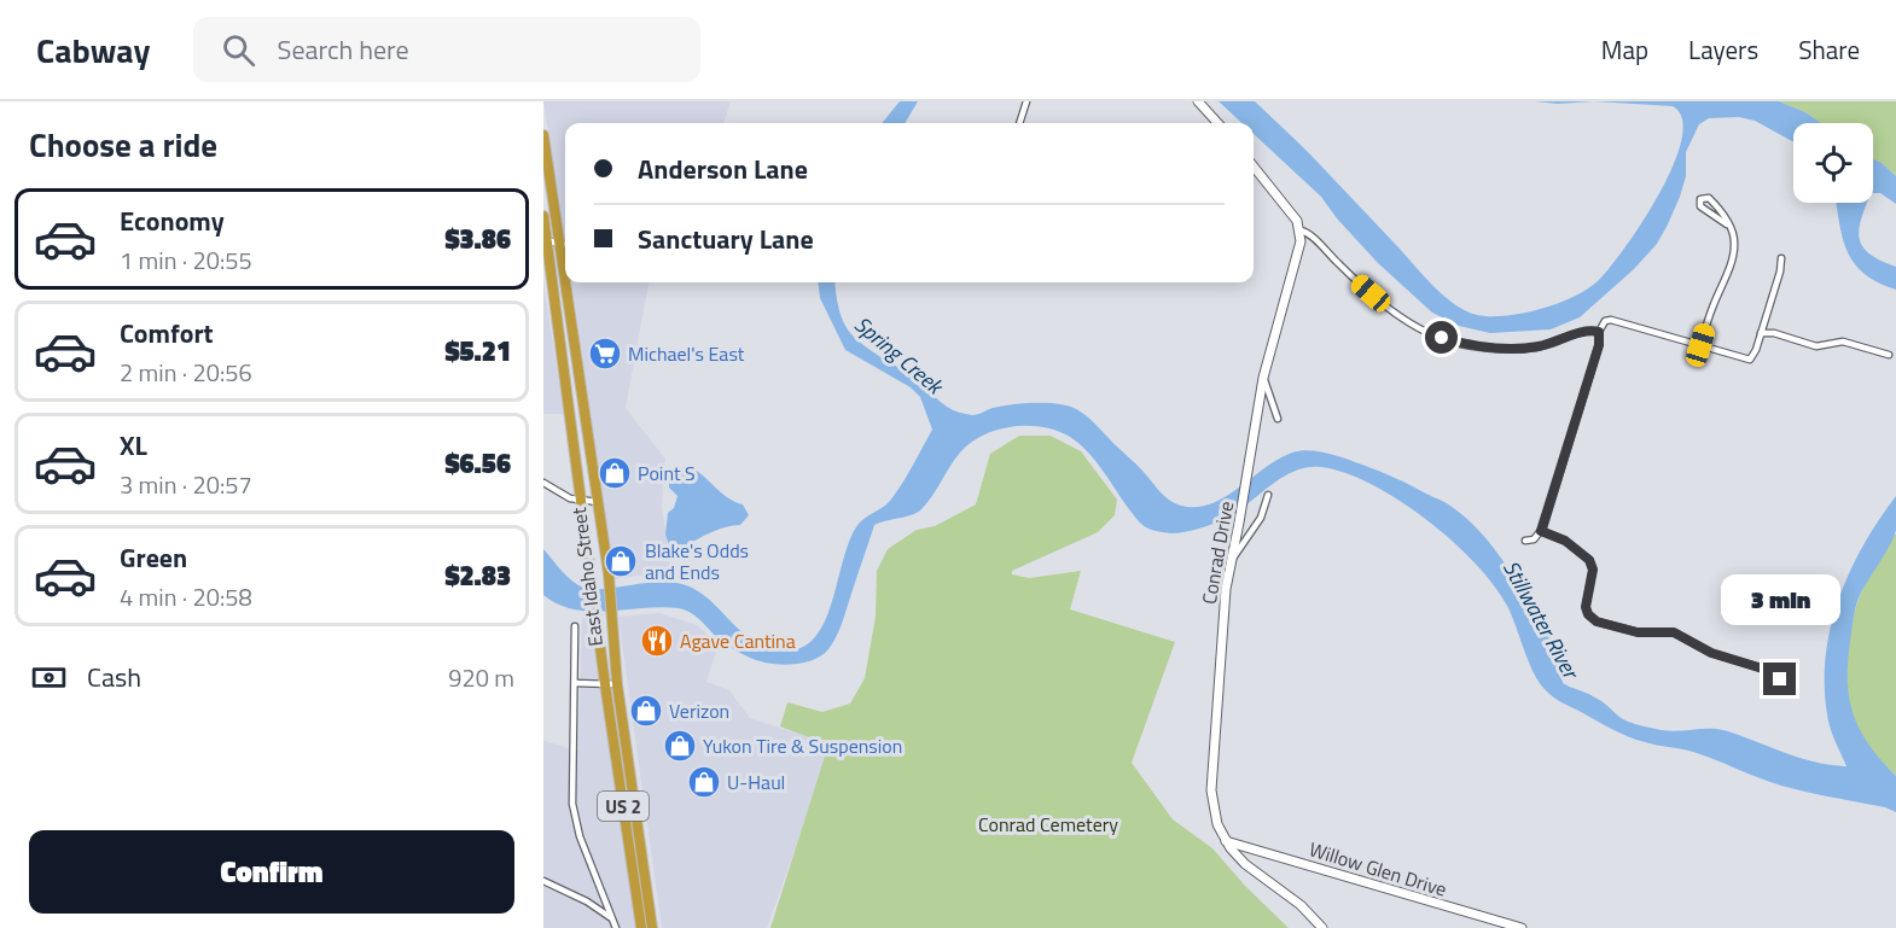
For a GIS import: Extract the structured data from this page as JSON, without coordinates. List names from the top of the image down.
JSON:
{
  "streets": {
    "highway": ["East Idaho Street", "US 2"],
    "main road": ["Conrad Drive", "Willow Glen Drive"]
  },
  "crossings": [
    ["Conrad Drive", "Willow Glen Drive"]
  ],
  "water": ["Spring Creek", "Stillwater River"],
  "parks": ["Conrad Cemetery"],
  "places": {
    "supermarket": ["Michael's East"],
    "shop": [
      "Point S",
      "Blake's Odds and Ends",
      "Verizon",
      "Yukon Tire & Suspension",
      "U-Haul"
    ],
    "restaurant": ["Agave Cantina"]
  },
  "page": {
    "header": "Cabway",
    "search": "Search here",
    "nav": ["Map", "Layers", "Share"],
    "heading": "Choose a ride",
    "banner": ["Anderson Lane", "Sanctuary Lane"],
    "list": [
      {
        "name": "Economy",
        "note": "1 min · 20:55",
        "value": "$3.86"
      },
      {
        "name": "Comfort",
        "note": "2 min · 20:56",
        "value": "$5.21"
      },
      {
        "name": "XL",
        "note": "3 min · 20:57",
        "value": "$6.56"
      },
      {
        "name": "Green",
        "note": "4 min · 20:58",
        "value": "$2.83"
      }
    ],
    "bubble": "3 min",
    "pay": ["Cash", "920 m"],
    "buttons": "Confirm"
  }
}
